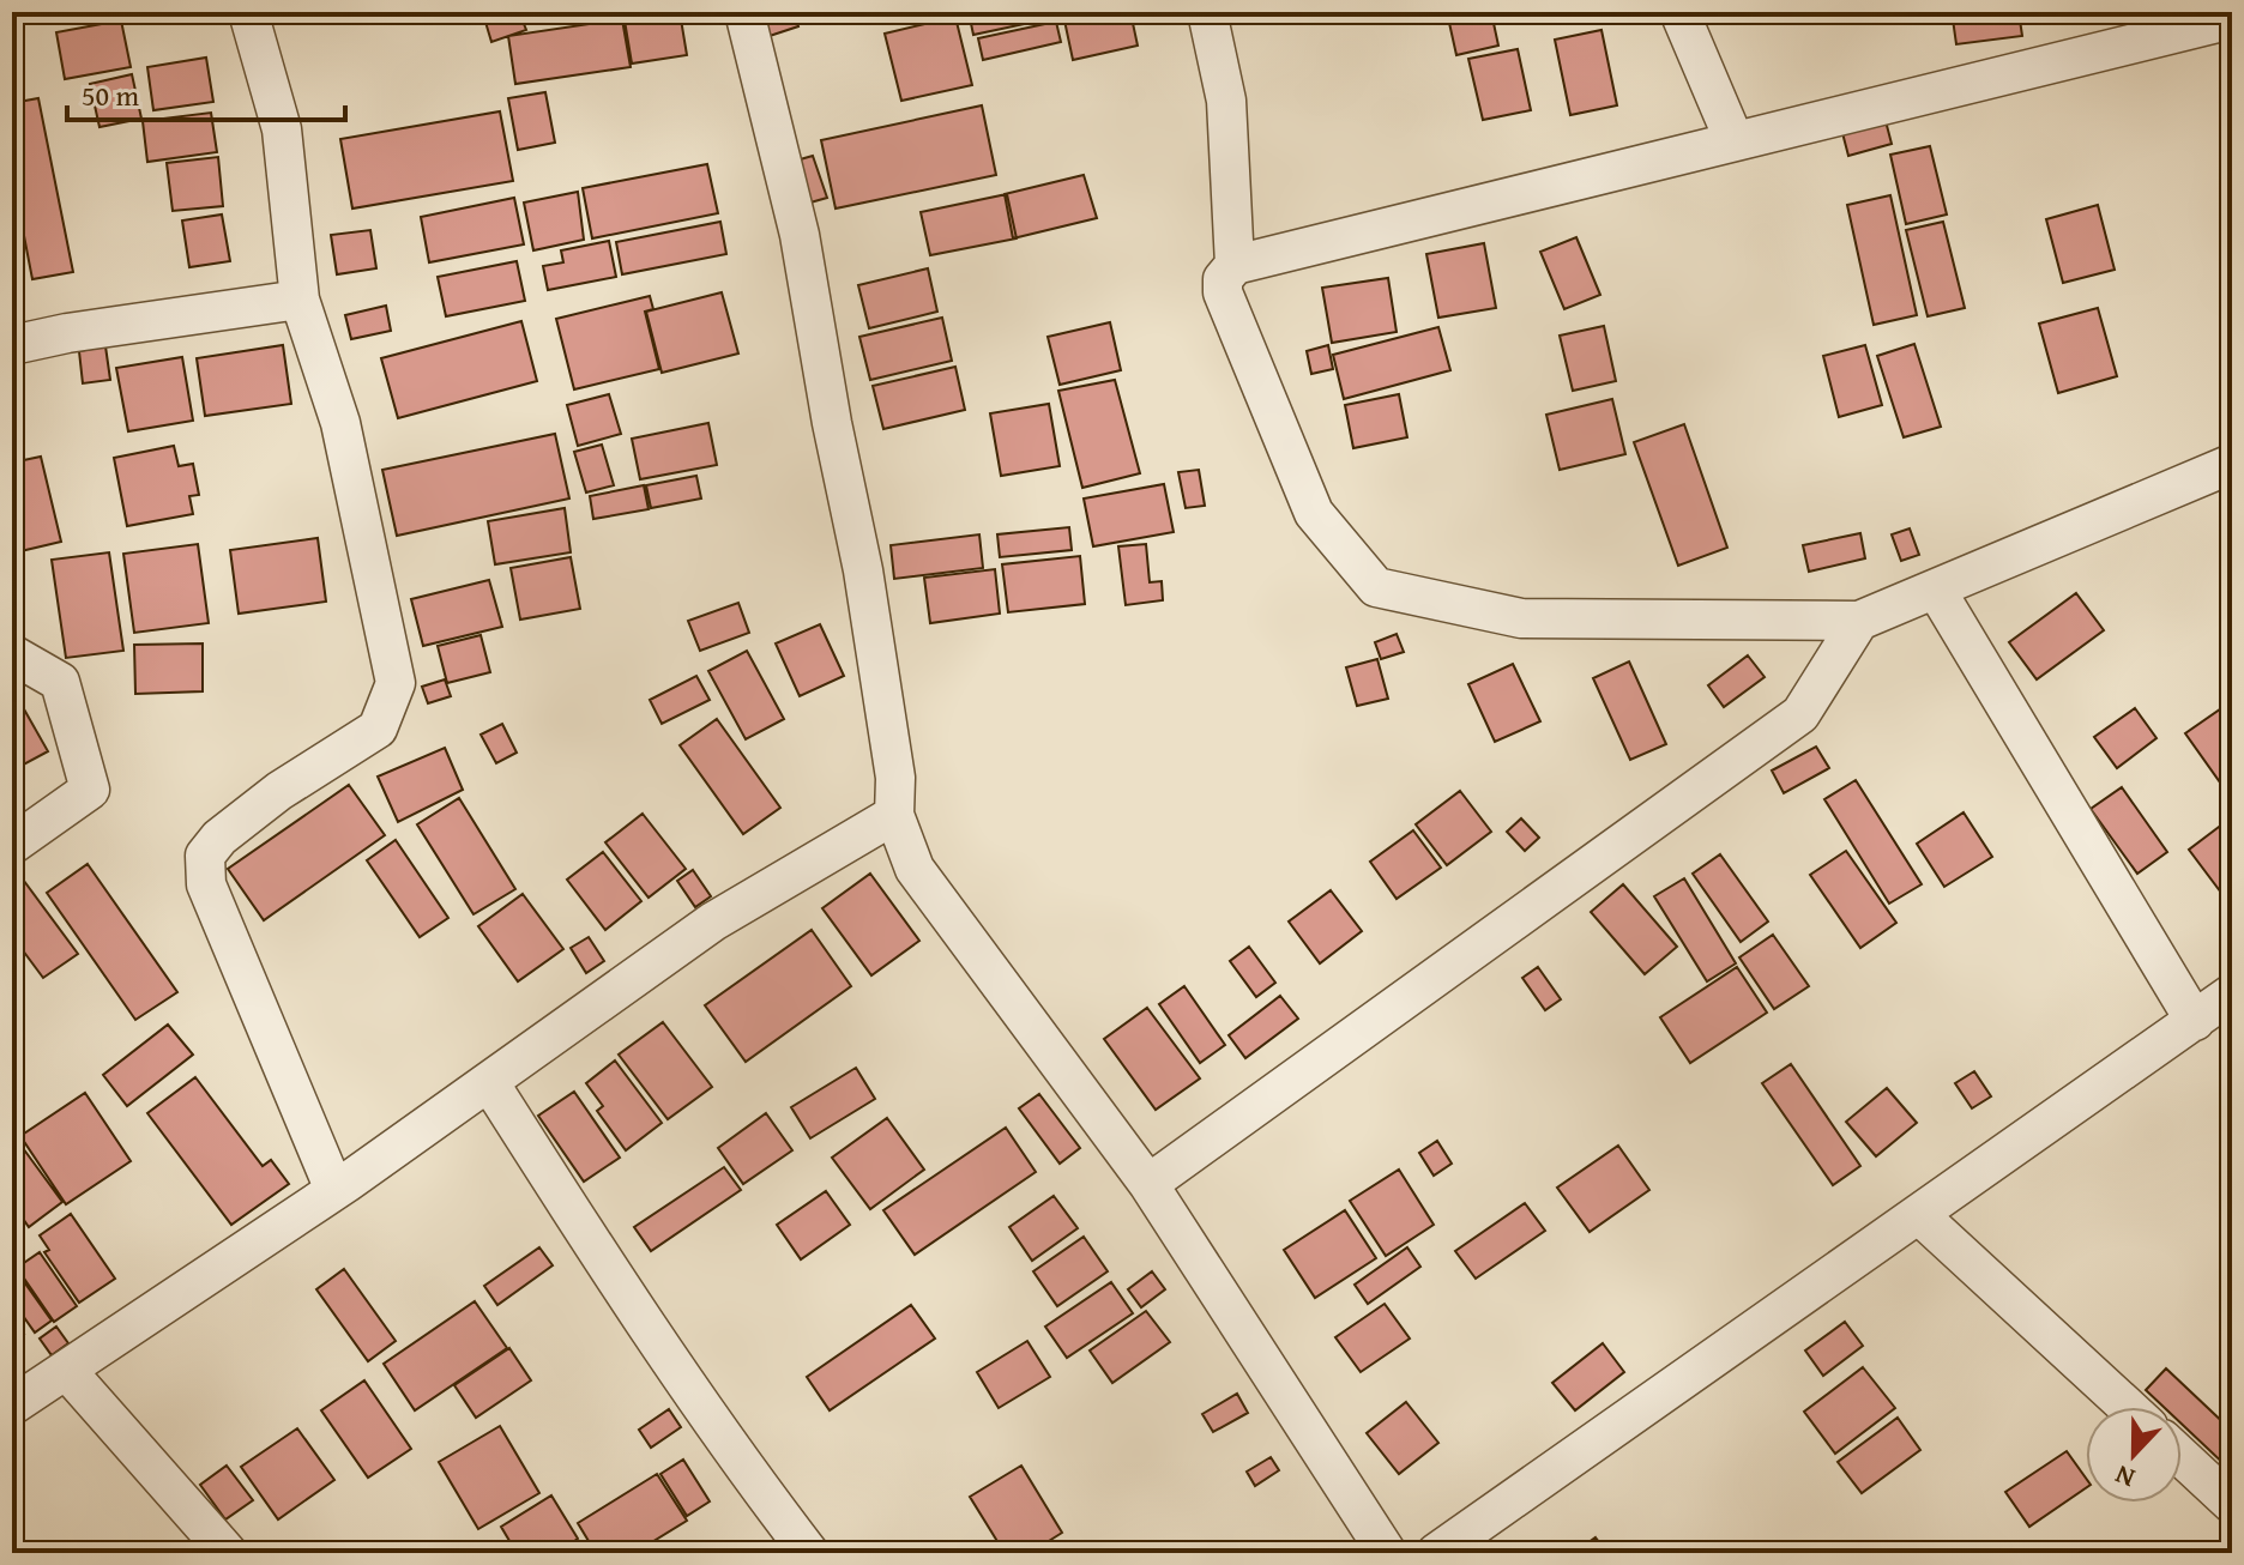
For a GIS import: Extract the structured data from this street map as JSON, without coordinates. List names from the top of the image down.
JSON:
{
  "scale_bar": "50 m",
  "north": "bottom"
}
